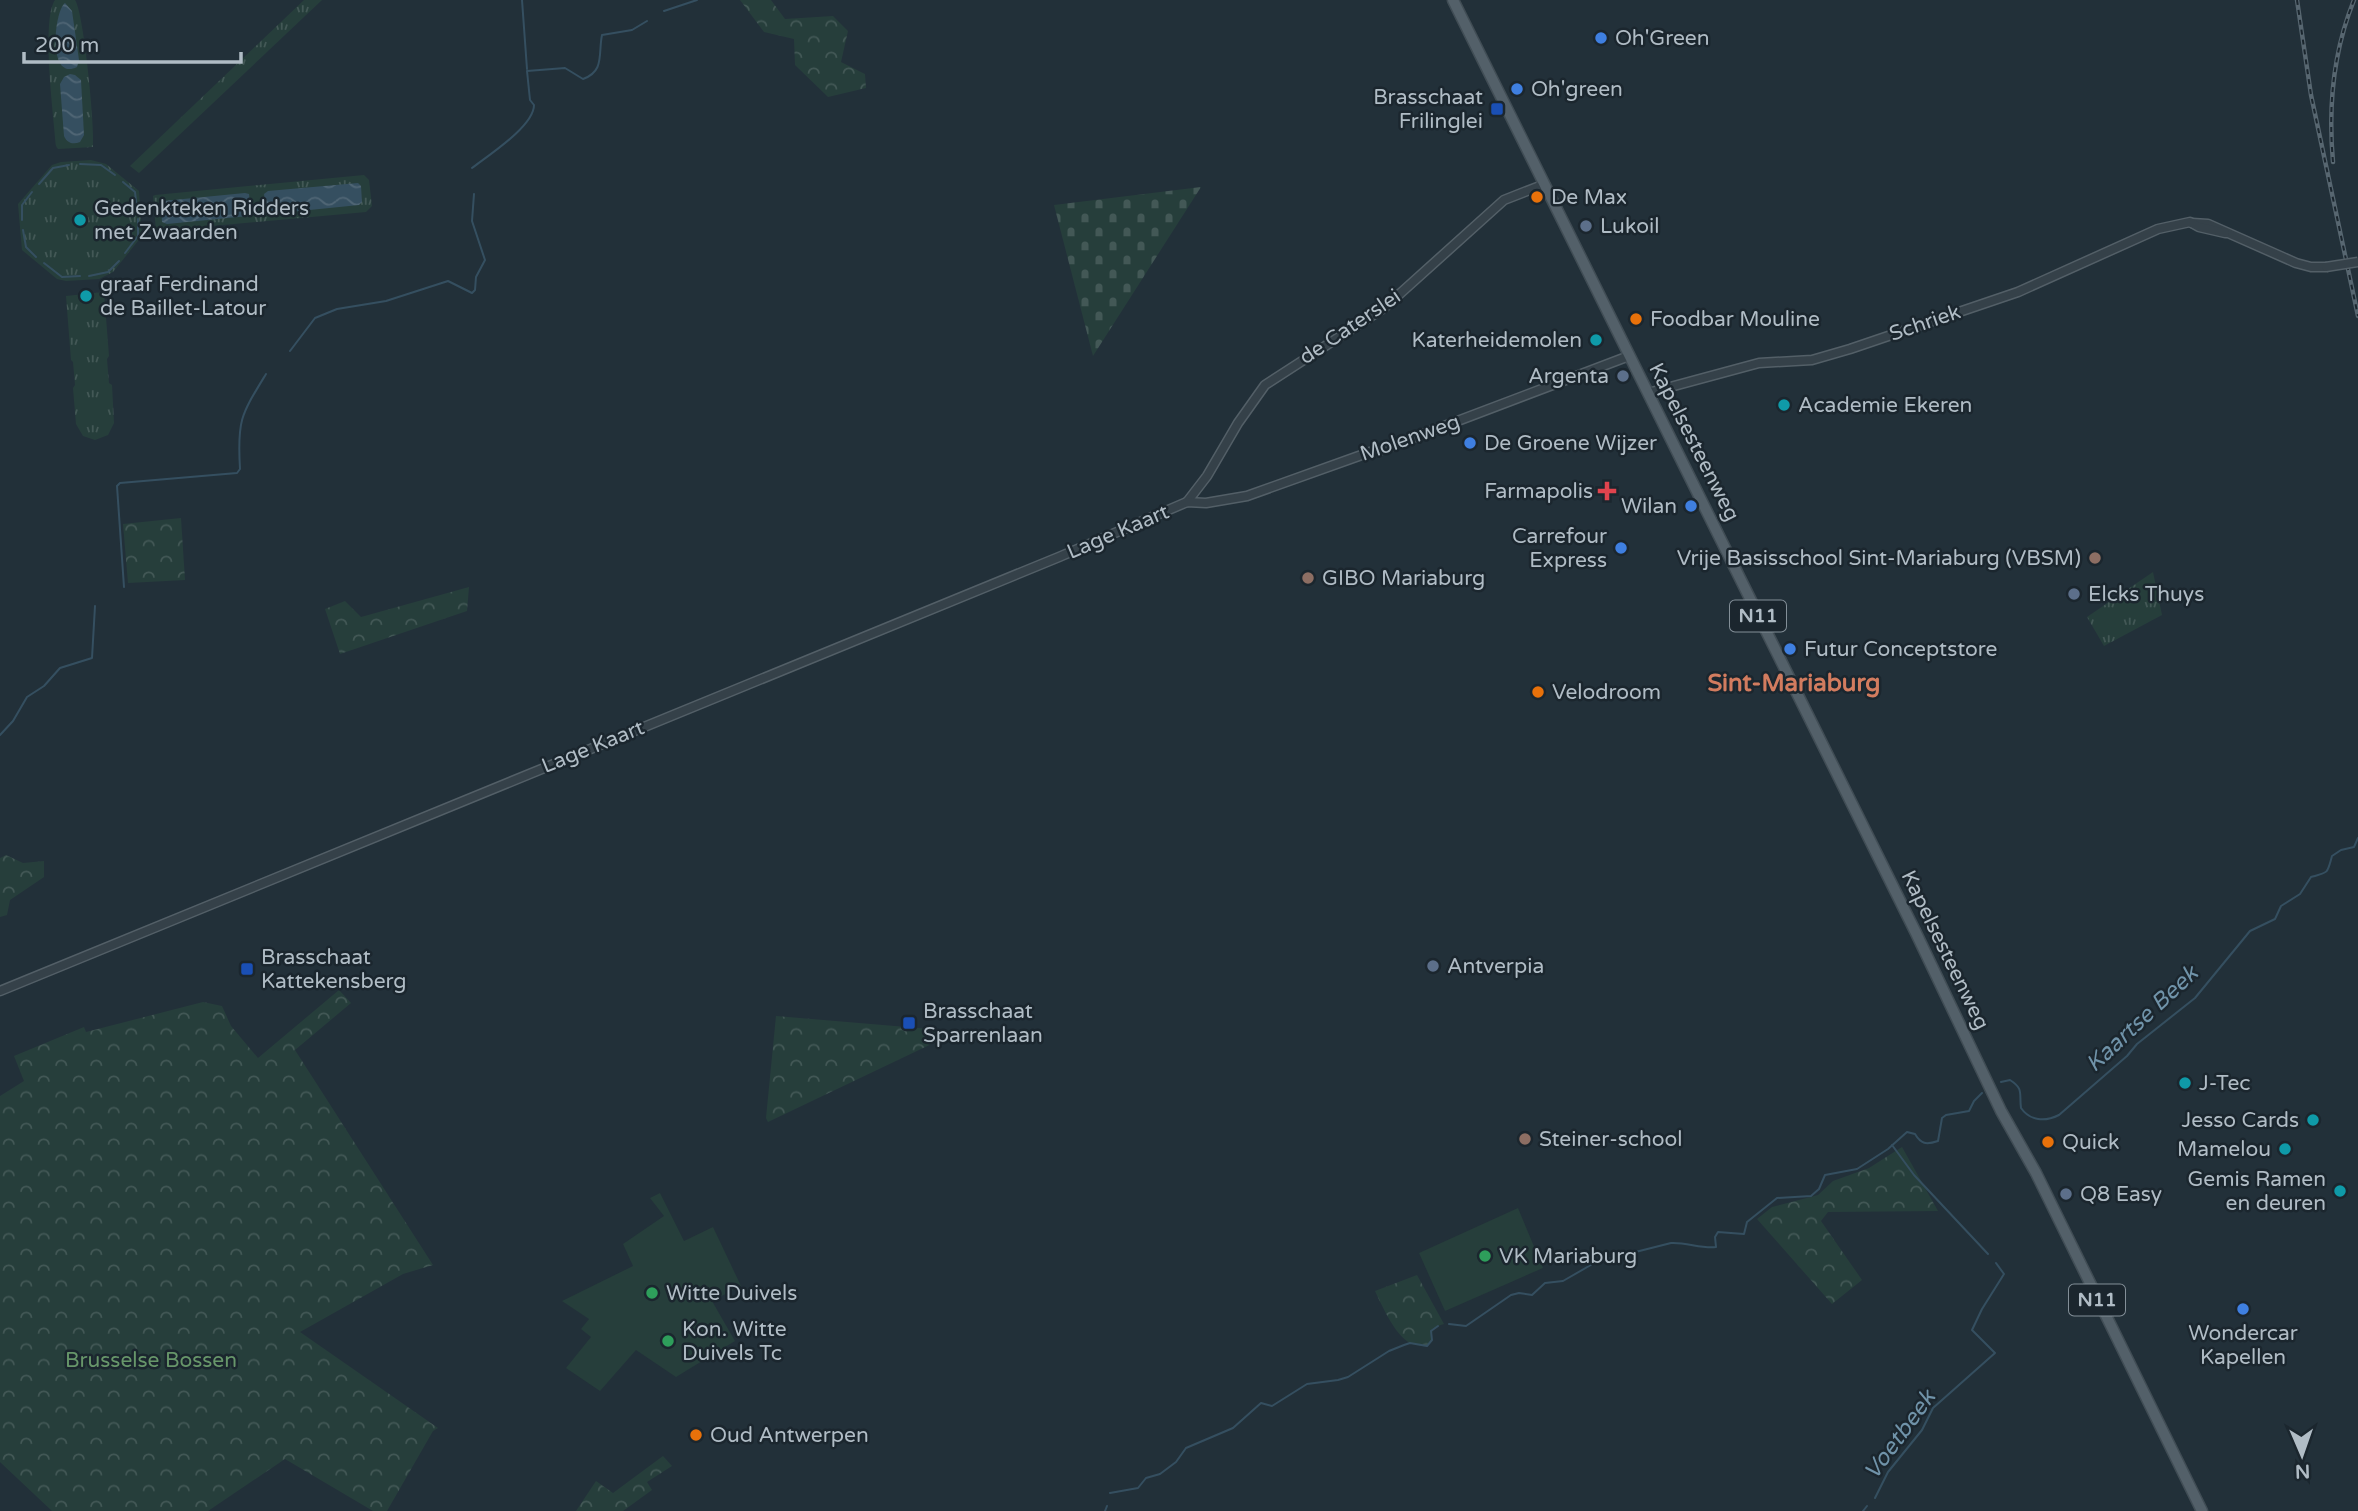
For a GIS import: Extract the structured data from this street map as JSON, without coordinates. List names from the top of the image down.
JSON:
{
  "streets": {
    "main road": ["Kapelsesteenweg", "N11"],
    "street": [
      "Schriek",
      "de Caterslei",
      "Molenweg",
      "Lage Kaart"
    ]
  },
  "crossings": [
    ["Schriek", "Kapelsesteenweg"],
    ["de Caterslei", "Molenweg"],
    ["de Caterslei", "Kapelsesteenweg"],
    ["de Caterslei", "Lage Kaart"],
    ["Molenweg", "Kapelsesteenweg"],
    ["Molenweg", "Lage Kaart"]
  ],
  "districts": ["Sint-Mariaburg"],
  "water": ["Kaartse Beek", "Voetbeek"],
  "parks": ["Brusselse Bossen"],
  "places": {
    "other": [
      "Oh'Green",
      "Oh'green",
      "De Max",
      "Gedenkteken Ridders met Zwaarden",
      "Lukoil",
      "graaf Ferdinand de Baillet-Latour",
      "Foodbar Mouline",
      "Katerheidemolen",
      "Argenta",
      "Academie Ekeren",
      "De Groene Wijzer",
      "Wilan",
      "Carrefour Express",
      "Vrije Basisschool Sint-Mariaburg (VBSM)",
      "GIBO Mariaburg",
      "Elcks Thuys",
      "Futur Conceptstore",
      "Velodroom",
      "Antverpia",
      "J-Tec",
      "Jesso Cards",
      "Steiner-school",
      "Quick",
      "Mamelou",
      "Gemis Ramen en deuren",
      "Q8 Easy",
      "VK Mariaburg",
      "Witte Duivels",
      "Wondercar Kapellen",
      "Kon. Witte Duivels Tc",
      "Oud Antwerpen"
    ],
    "transit": ["Brasschaat Frilinglei", "Brasschaat Kattekensberg", "Brasschaat Sparrenlaan"],
    "health": ["Farmapolis"]
  },
  "scale_bar": "200 m",
  "north": "bottom"
}
